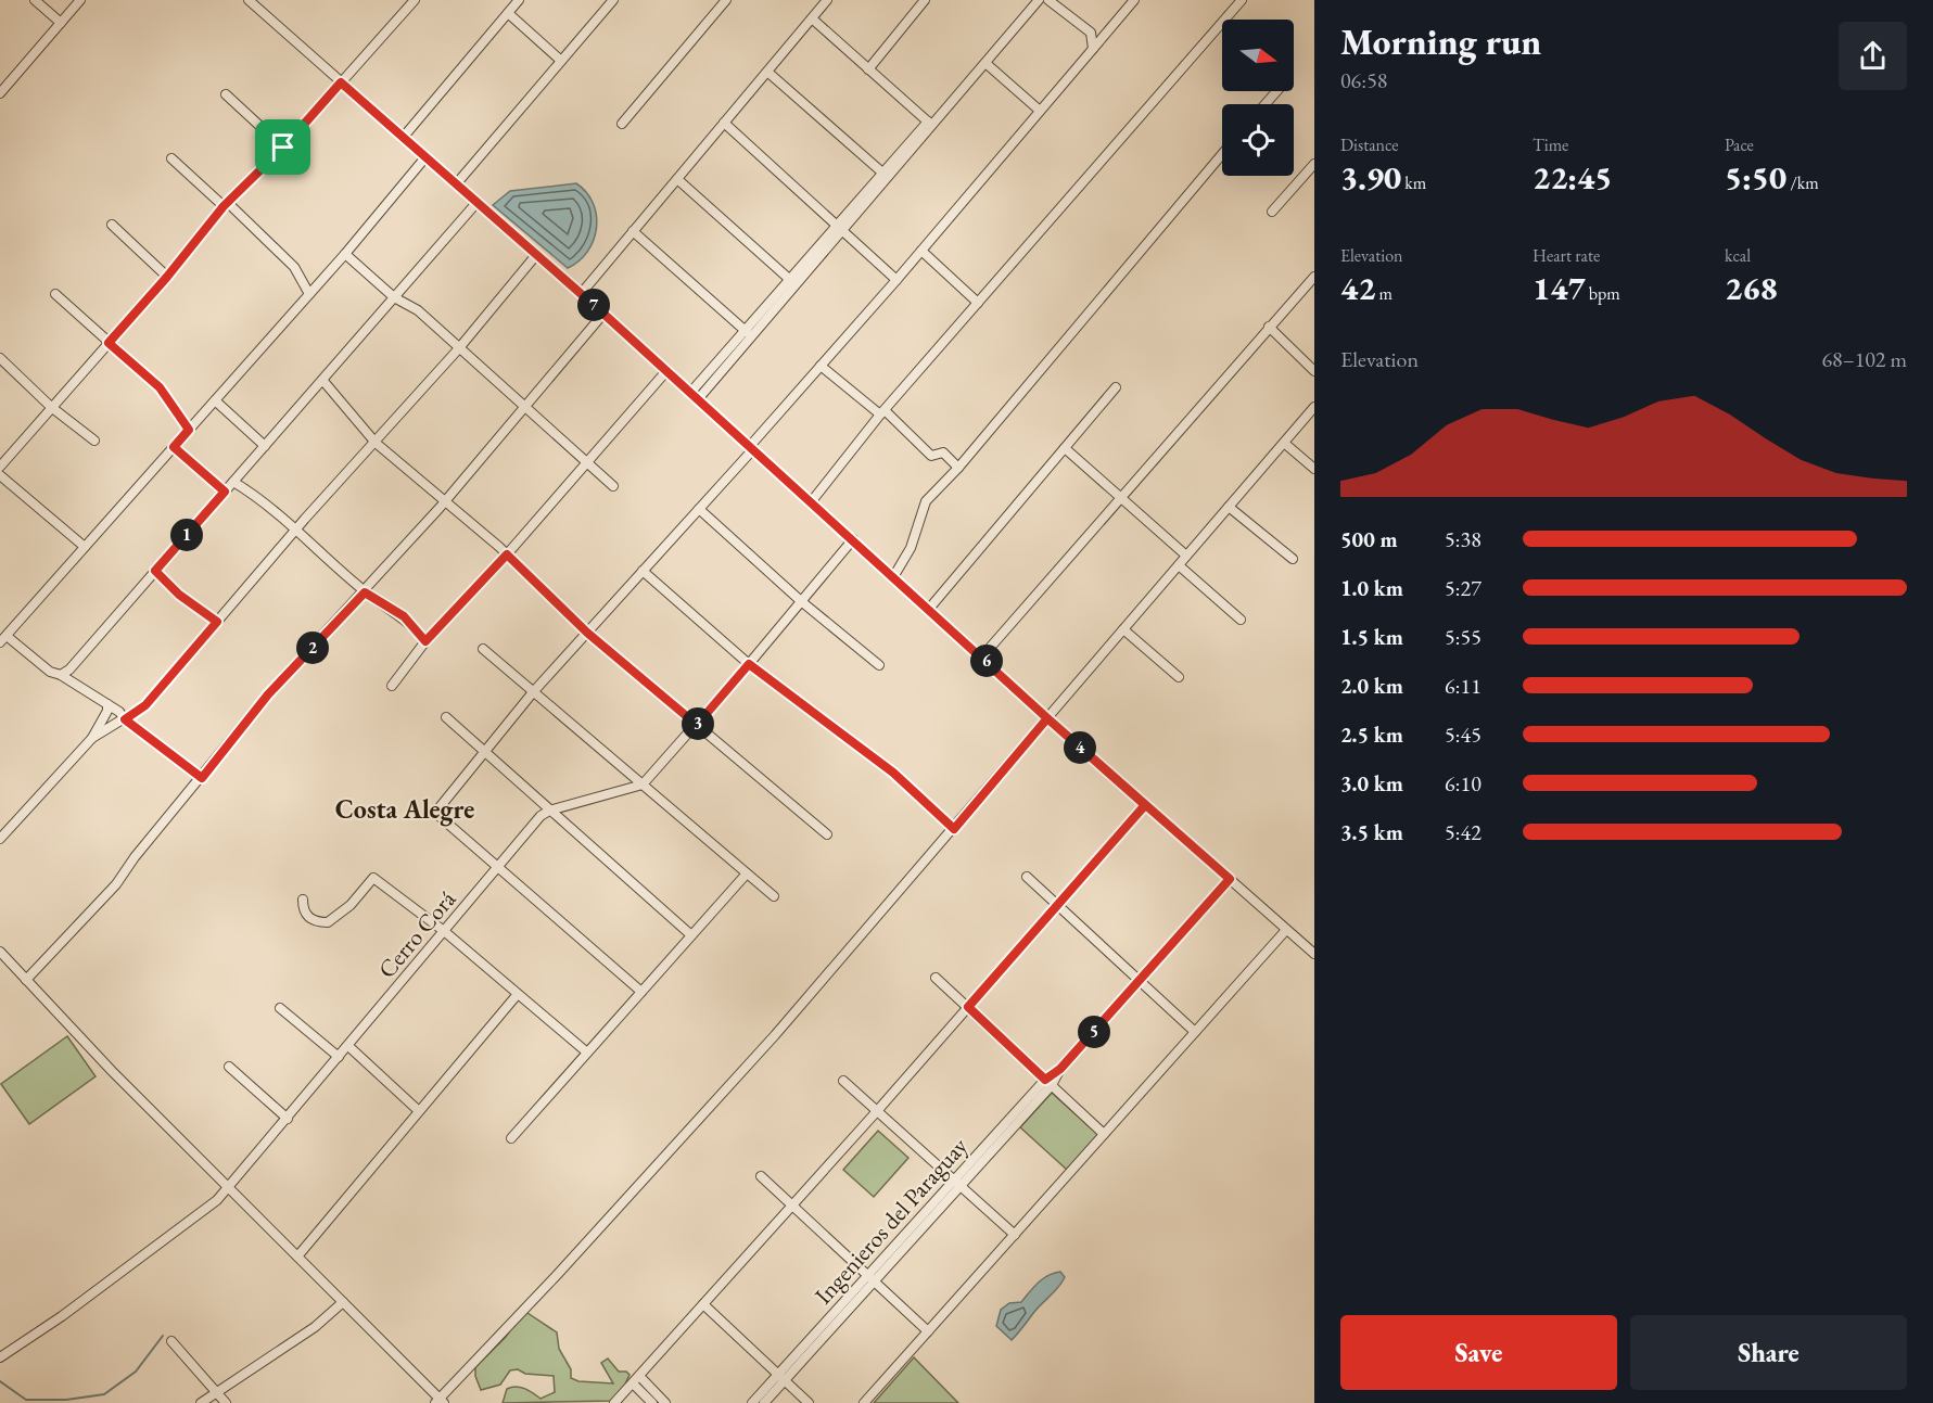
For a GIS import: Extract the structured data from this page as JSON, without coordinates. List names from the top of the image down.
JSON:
{
  "streets": {
    "street": ["Cerro Corá", "Ingenieros del Paraguay"]
  },
  "districts": ["Costa Alegre"],
  "north": "right",
  "page": {
    "heading": ["Morning run", "06:58"],
    "stats": [
      ["Distance", "3.90 km"],
      ["Time", "22:45"],
      ["Pace", "5:50 /km"],
      ["Elevation", "42 m"],
      ["Heart rate", "147 bpm"],
      ["kcal", "268"]
    ],
    "pins": [
      "7",
      "1",
      "2",
      "6",
      "3",
      "4",
      "5"
    ],
    "chart": ["Elevation", "68–102 m"],
    "list": [
      {
        "name": "500 m",
        "note": "5:38"
      },
      {
        "name": "1.0 km",
        "note": "5:27"
      },
      {
        "name": "1.5 km",
        "note": "5:55"
      },
      {
        "name": "2.0 km",
        "note": "6:11"
      },
      {
        "name": "2.5 km",
        "note": "5:45"
      },
      {
        "name": "3.0 km",
        "note": "6:10"
      },
      {
        "name": "3.5 km",
        "note": "5:42"
      }
    ],
    "buttons": ["Save", "Share"]
  }
}
